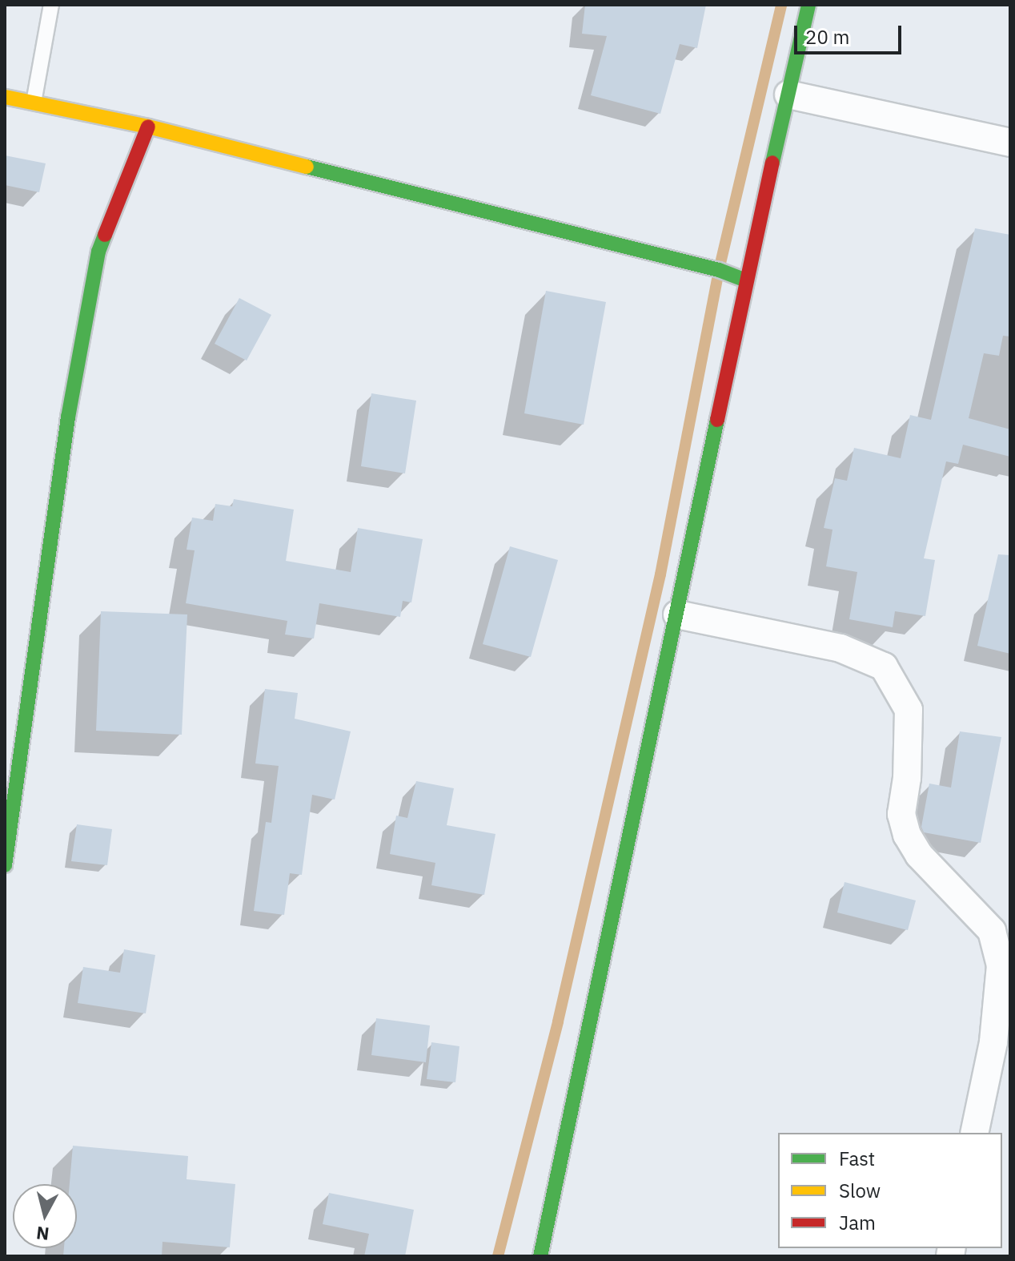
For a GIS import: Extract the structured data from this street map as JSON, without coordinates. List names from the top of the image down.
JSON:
{
  "legend": ["Fast", "Slow", "Jam"],
  "scale_bar": "20 m",
  "north": "bottom"
}
